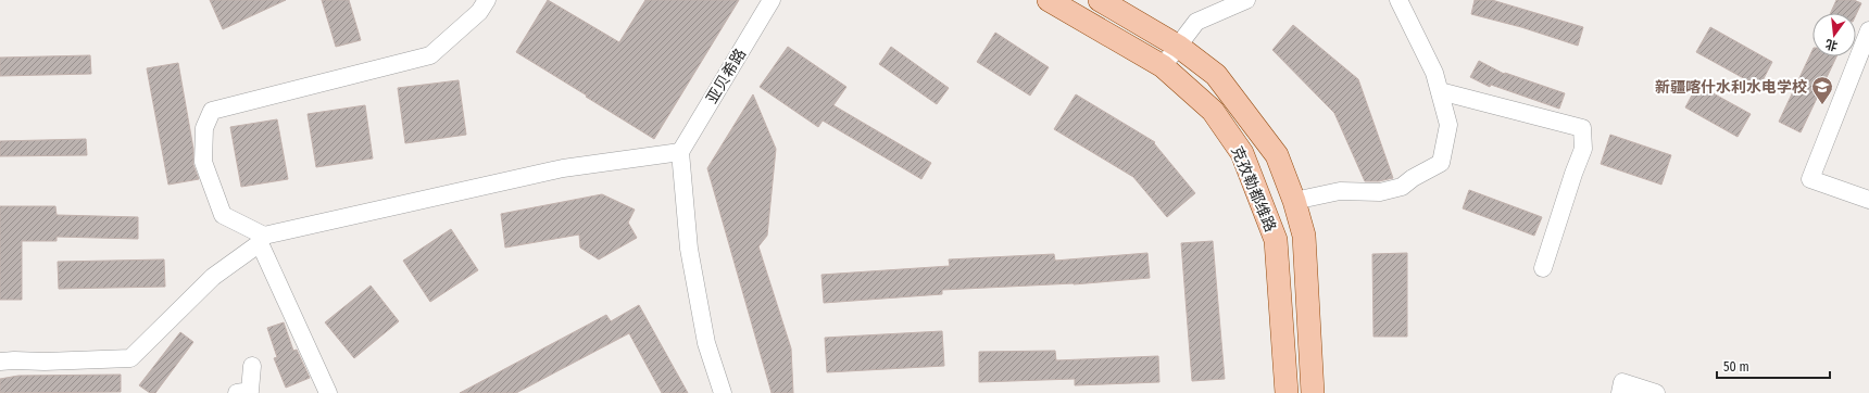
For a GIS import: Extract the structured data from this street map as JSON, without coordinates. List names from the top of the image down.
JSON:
{
  "streets": {
    "main road": ["克孜勒都维路"],
    "street": ["亚贝希路"]
  },
  "places": {
    "school or university": ["新疆喀什水利水电学校"]
  },
  "scale_bar": "50 m",
  "north": "bottom"
}
